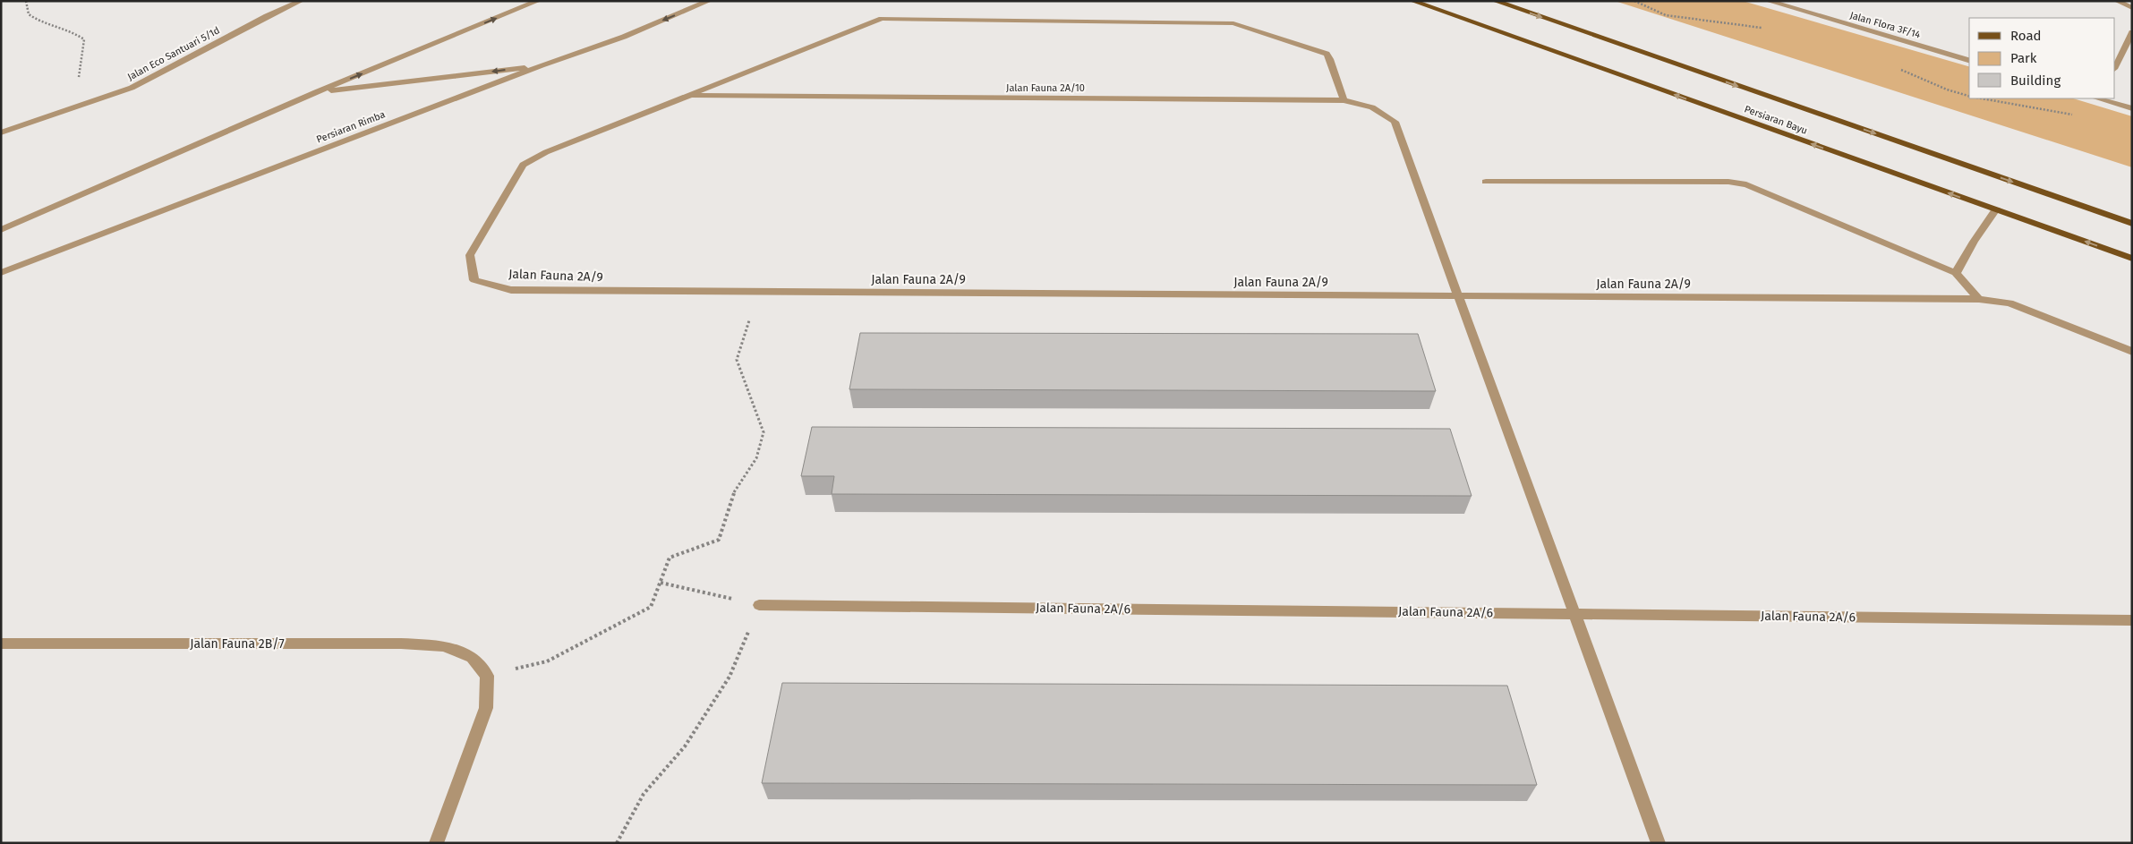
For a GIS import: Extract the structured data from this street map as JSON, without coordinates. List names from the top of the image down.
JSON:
{
  "streets": {
    "main road": ["Persiaran Bayu"],
    "street": [
      "Jalan Flora 3F/14",
      "Jalan Eco Santuari 5/1d",
      "Jalan Fauna 2A/10",
      "Persiaran Rimba",
      "Jalan Fauna 2A/9",
      "Jalan Fauna 2A/6",
      "Jalan Fauna 2B/7"
    ]
  },
  "crossings": [
    ["Jalan Fauna 2A/10", "Jalan Fauna 2A/9"]
  ],
  "legend": ["Road", "Park", "Building"]
}
